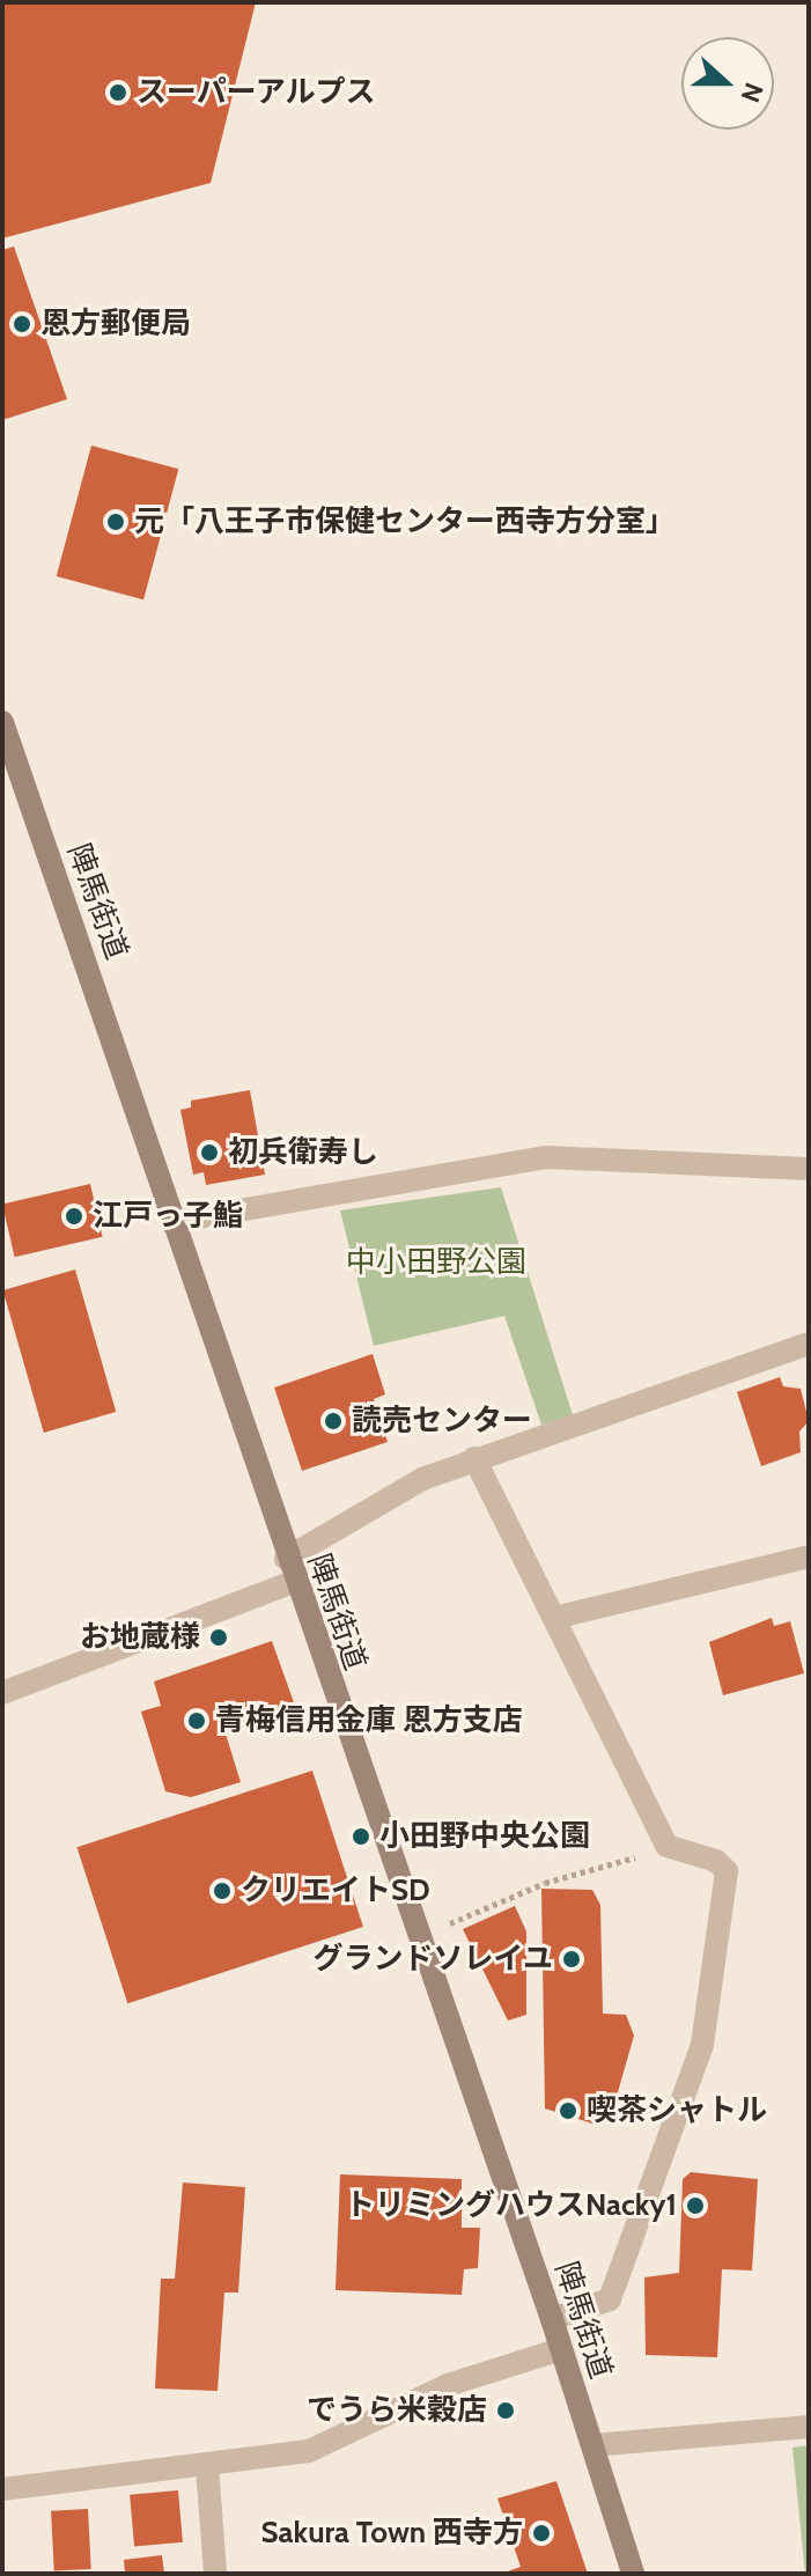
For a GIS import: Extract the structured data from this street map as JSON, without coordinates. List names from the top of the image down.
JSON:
{
  "streets": {
    "main road": ["陣馬街道"]
  },
  "parks": ["中小田野公園"],
  "places": [
    "スーパーアルプス",
    "恩方郵便局",
    "元「八王子市保健センター西寺方分室」",
    "初兵衛寿し",
    "江戸っ子鮨",
    "読売センター",
    "お地蔵様",
    "青梅信用金庫 恩方支店",
    "小田野中央公園",
    "クリエイトSD",
    "グランドソレイユ",
    "喫茶シャトル",
    "トリミングハウスNacky1",
    "でうら米穀店",
    "Sakura Town 西寺方"
  ],
  "north": "right"
}
